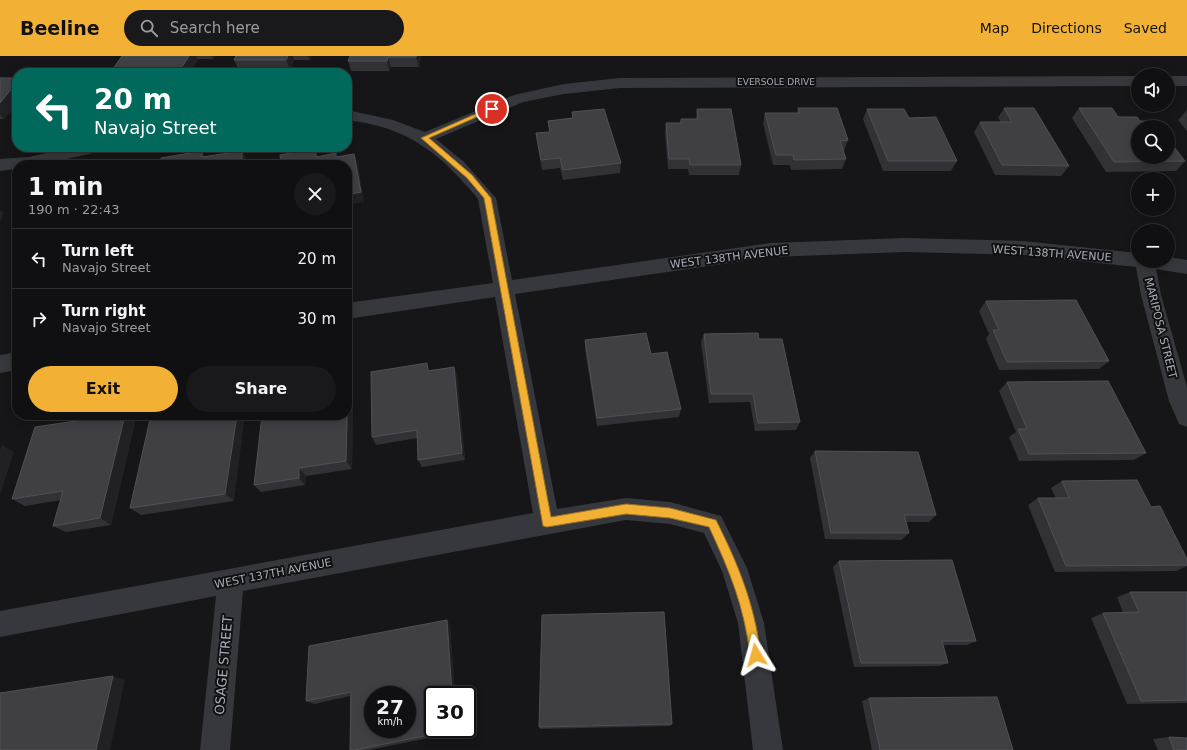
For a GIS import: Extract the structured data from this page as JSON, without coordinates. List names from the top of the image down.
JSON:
{
  "streets": {
    "street": [
      "EVERSOLE DRIVE",
      "WEST 138TH AVENUE",
      "MARIPOSA STREET",
      "WEST 137TH AVENUE",
      "OSAGE STREET"
    ]
  },
  "crossings": [
    ["WEST 137TH AVENUE", "OSAGE STREET"]
  ],
  "page": {
    "header": "Beeline",
    "search": "Search here",
    "nav": ["Map", "Directions", "Saved"],
    "map_buttons": ["+", "−"],
    "turn": ["20 m", "Navajo Street"],
    "heading": ["1 min", "190 m · 22:43"],
    "list": [
      {
        "name": "Turn left",
        "note": "Navajo Street",
        "value": "20 m"
      },
      {
        "name": "Turn right",
        "note": "Navajo Street",
        "value": "30 m"
      }
    ],
    "buttons": ["Exit", "Share"],
    "speed": "27 km/h",
    "limit": "30"
  }
}
